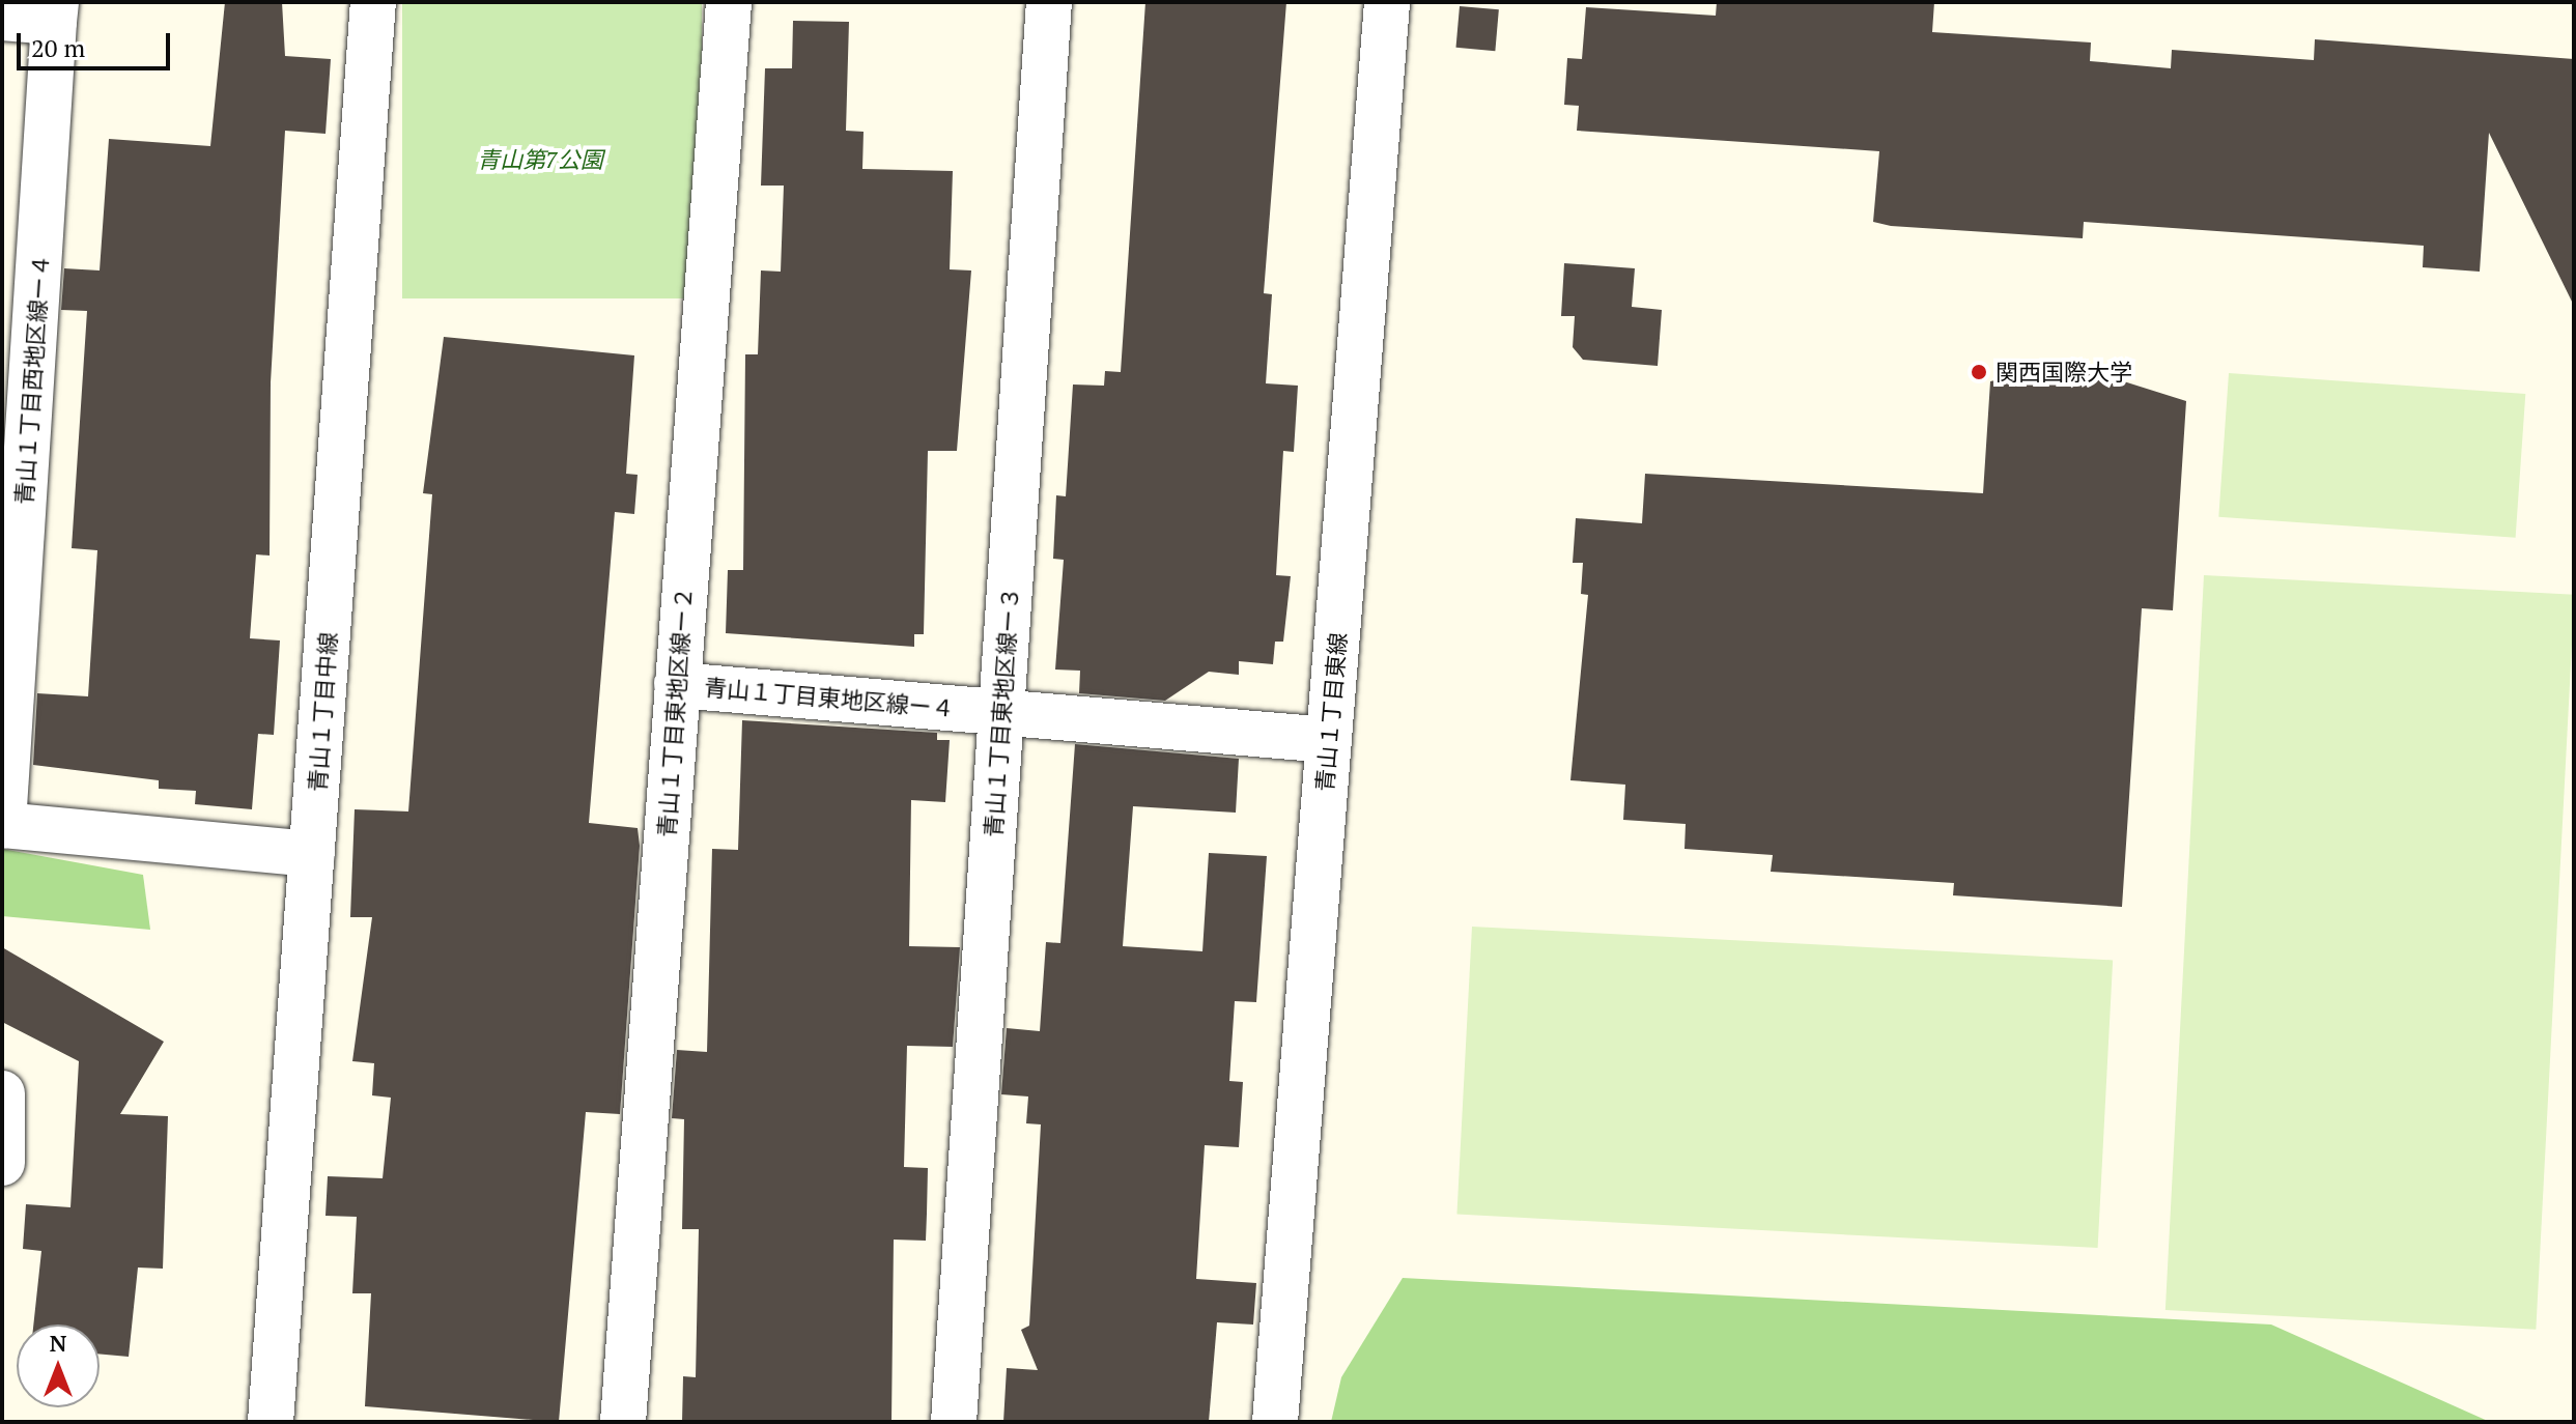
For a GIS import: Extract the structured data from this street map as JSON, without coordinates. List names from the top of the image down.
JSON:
{
  "streets": {
    "street": [
      "青山１丁目西地区線ー４",
      "青山１丁目東地区線ー４",
      "青山１丁目中線",
      "青山１丁目東地区線ー２",
      "青山１丁目東地区線ー３",
      "青山１丁目東線"
    ]
  },
  "crossings": [
    ["青山１丁目西地区線ー４", "青山１丁目中線"],
    ["青山１丁目東地区線ー４", "青山１丁目東地区線ー２"],
    ["青山１丁目東地区線ー４", "青山１丁目東地区線ー３"],
    ["青山１丁目東地区線ー４", "青山１丁目東線"]
  ],
  "parks": ["青山第7公園"],
  "places": ["関西国際大学"],
  "scale_bar": "20 m",
  "north": "top"
}
